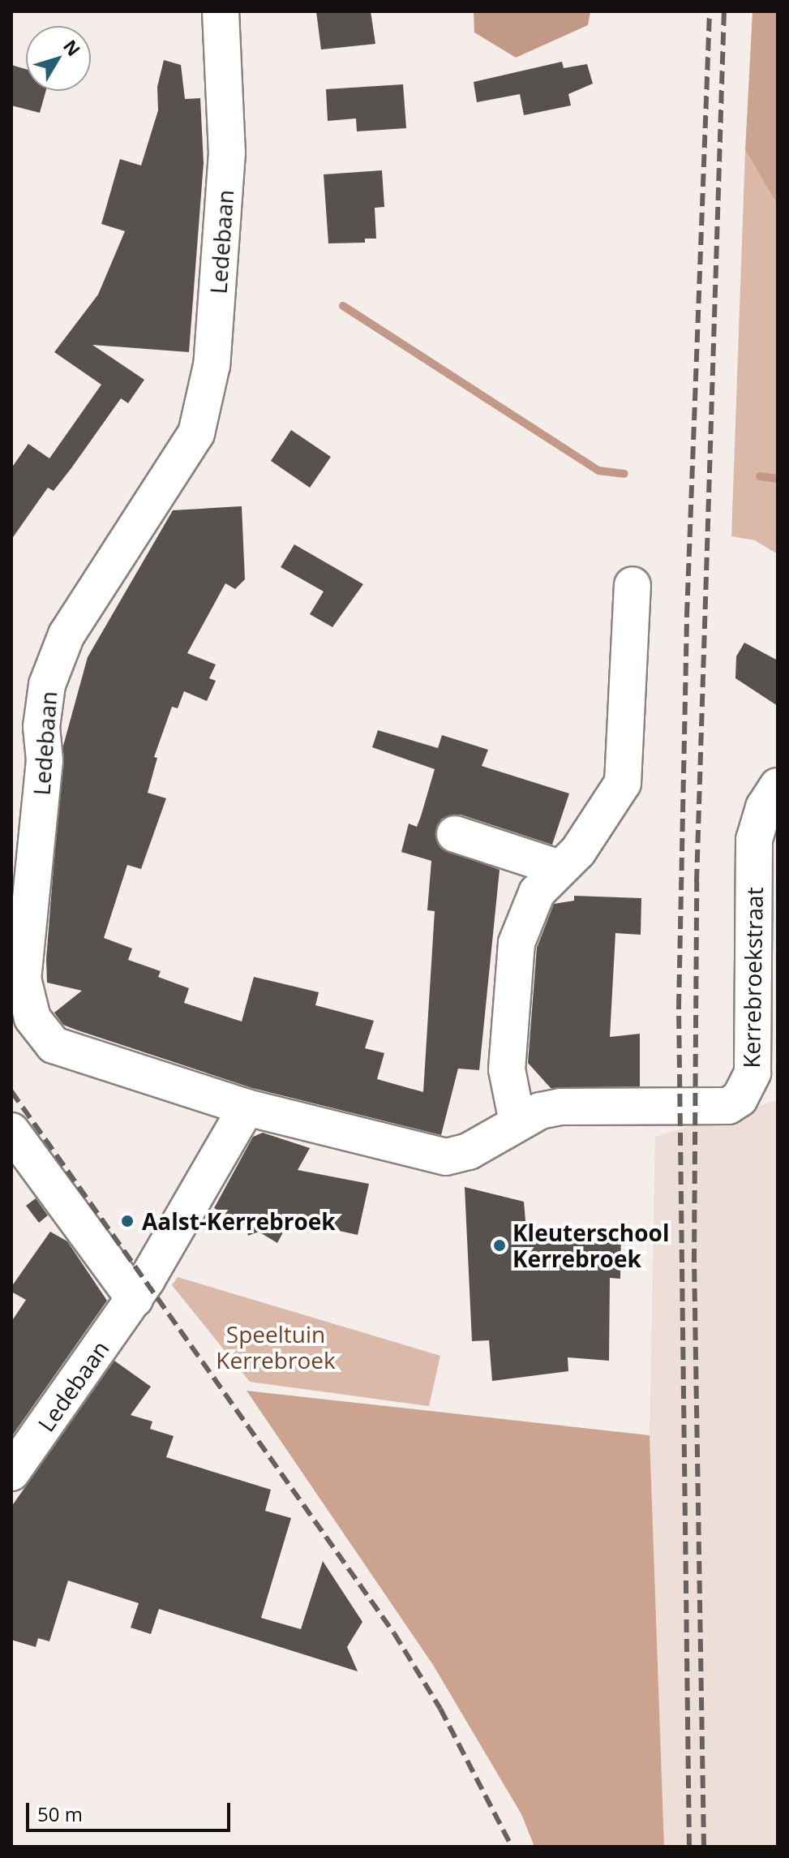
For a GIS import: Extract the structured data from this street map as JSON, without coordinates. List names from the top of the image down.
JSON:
{
  "streets": {
    "street": ["Ledebaan", "Kerrebroekstraat"]
  },
  "crossings": [
    ["Ledebaan", "Kerrebroekstraat"]
  ],
  "parks": ["Speeltuin Kerrebroek"],
  "places": ["Aalst-Kerrebroek", "Kleuterschool Kerrebroek"],
  "scale_bar": "50 m",
  "north": "top right"
}
